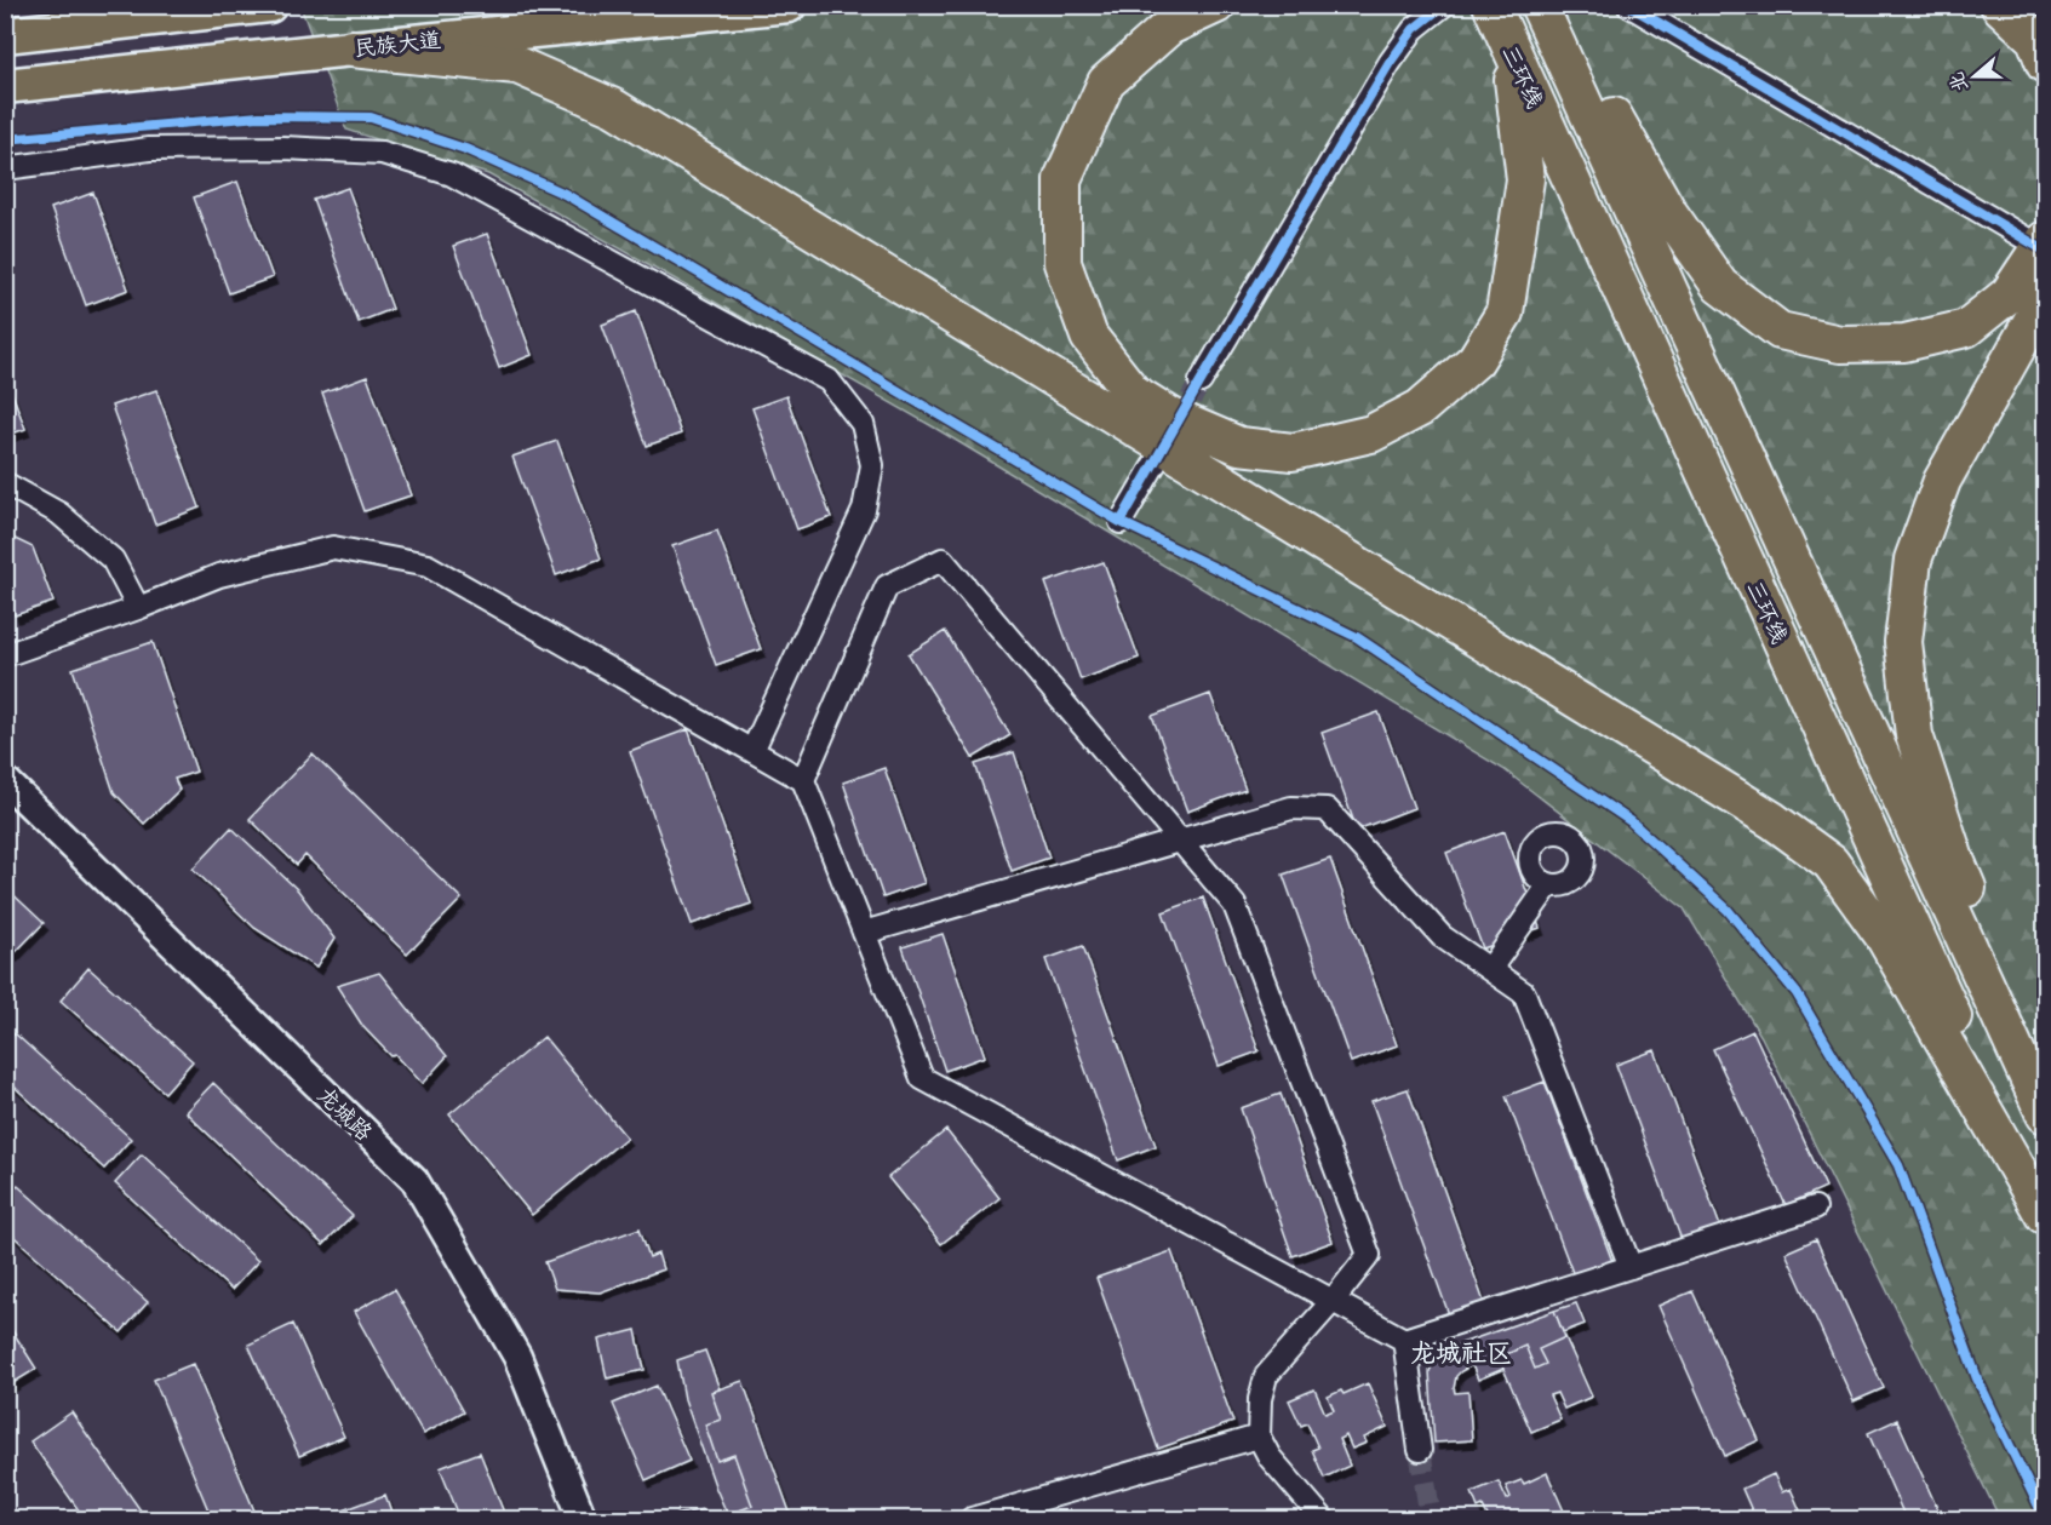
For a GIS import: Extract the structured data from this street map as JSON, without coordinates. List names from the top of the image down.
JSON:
{
  "streets": {
    "highway": ["三环线"],
    "main road": ["民族大道"],
    "street": ["龙城路"]
  },
  "districts": ["龙城社区"],
  "north": "left"
}
